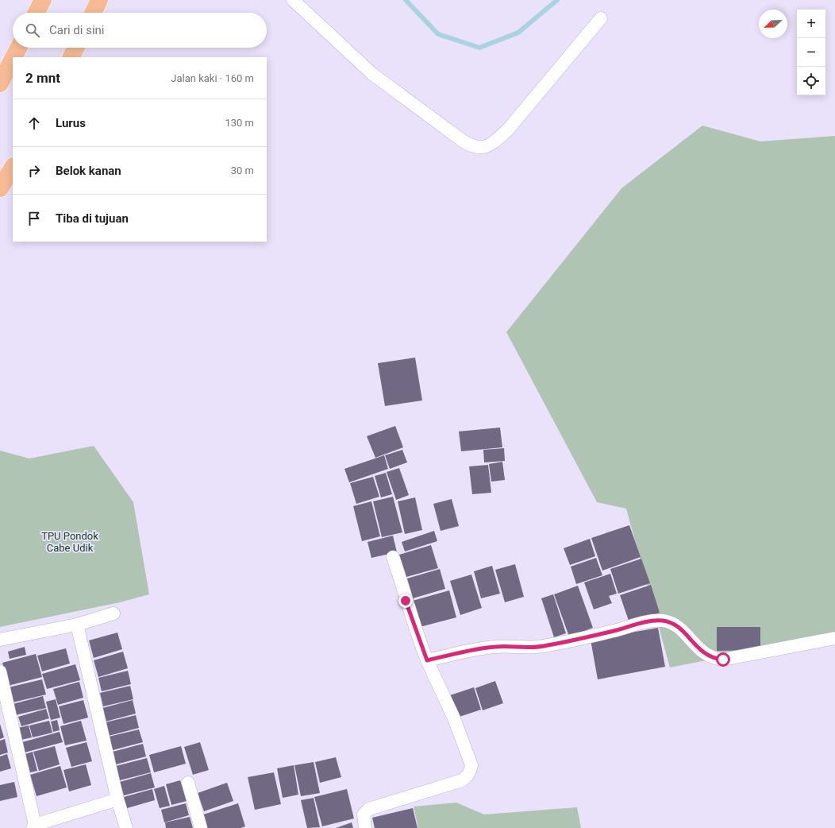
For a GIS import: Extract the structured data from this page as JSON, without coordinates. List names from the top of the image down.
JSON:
{
  "parks": ["TPU Pondok Cabe Udik"],
  "north": "bottom left",
  "page": {
    "map_buttons": ["+", "−"],
    "search": "Cari di sini",
    "heading": ["2 mnt", "Jalan kaki · 160 m"],
    "list": [
      ["Lurus", "130 m"],
      ["Belok kanan", "30 m"],
      "Tiba di tujuan"
    ]
  }
}
